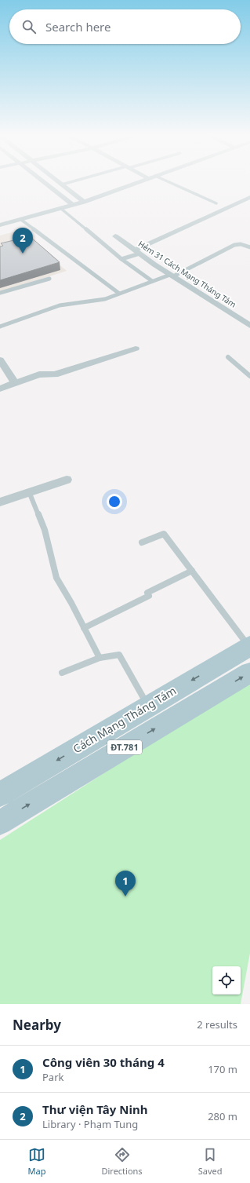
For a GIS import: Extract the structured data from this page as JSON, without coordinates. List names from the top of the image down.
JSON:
{
  "streets": {
    "main road": ["Cách Mạng Tháng Tám", "ĐT.781"],
    "street": ["Hẻm 31 Cách Mạng Tháng Tám"]
  },
  "page": {
    "search": "Search here",
    "pins": ["2", "1"],
    "heading": ["Nearby", "2 results"],
    "list": [
      {
        "mark": "1",
        "name": "Công viên 30 tháng 4",
        "note": "Park",
        "value": "170 m"
      },
      {
        "mark": "2",
        "name": "Thư viện Tây Ninh",
        "note": "Library · Phạm Tung",
        "value": "280 m"
      }
    ],
    "nav": ["Map", "Directions", "Saved"]
  }
}
